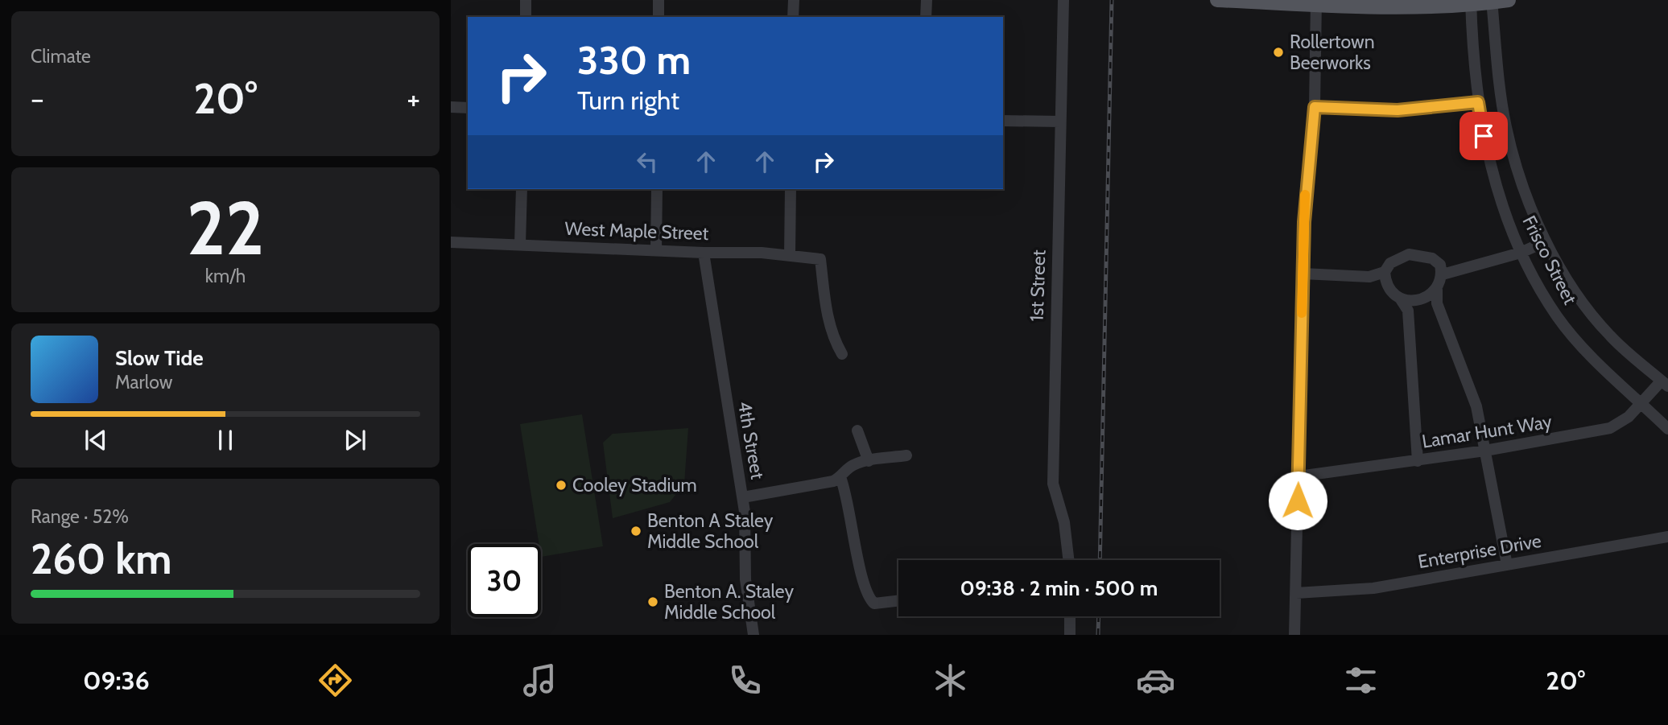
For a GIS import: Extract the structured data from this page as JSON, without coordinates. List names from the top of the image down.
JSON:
{
  "streets": {
    "street": [
      "West Maple Street",
      "Frisco Street",
      "1st Street",
      "Lamar Hunt Way",
      "4th Street",
      "Enterprise Drive"
    ]
  },
  "crossings": [
    ["West Maple Street", "4th Street"],
    ["Frisco Street", "Lamar Hunt Way"]
  ],
  "places": [
    "Rollertown Beerworks",
    "Cooley Stadium",
    "Benton A Staley Middle School",
    "Benton A. Staley Middle School"
  ],
  "page": {
    "tile": [
      "Climate",
      ["22", "km/h"],
      ["Range · 52%", "260 km"]
    ],
    "turn": ["330 m", "Turn right"],
    "heat": ["−", "20°", "+"],
    "song": ["Slow Tide", "Marlow"],
    "limit": "30",
    "trip": "09:38 · 2 min · 500 m",
    "tabs": ["09:36", "20°"]
  }
}
